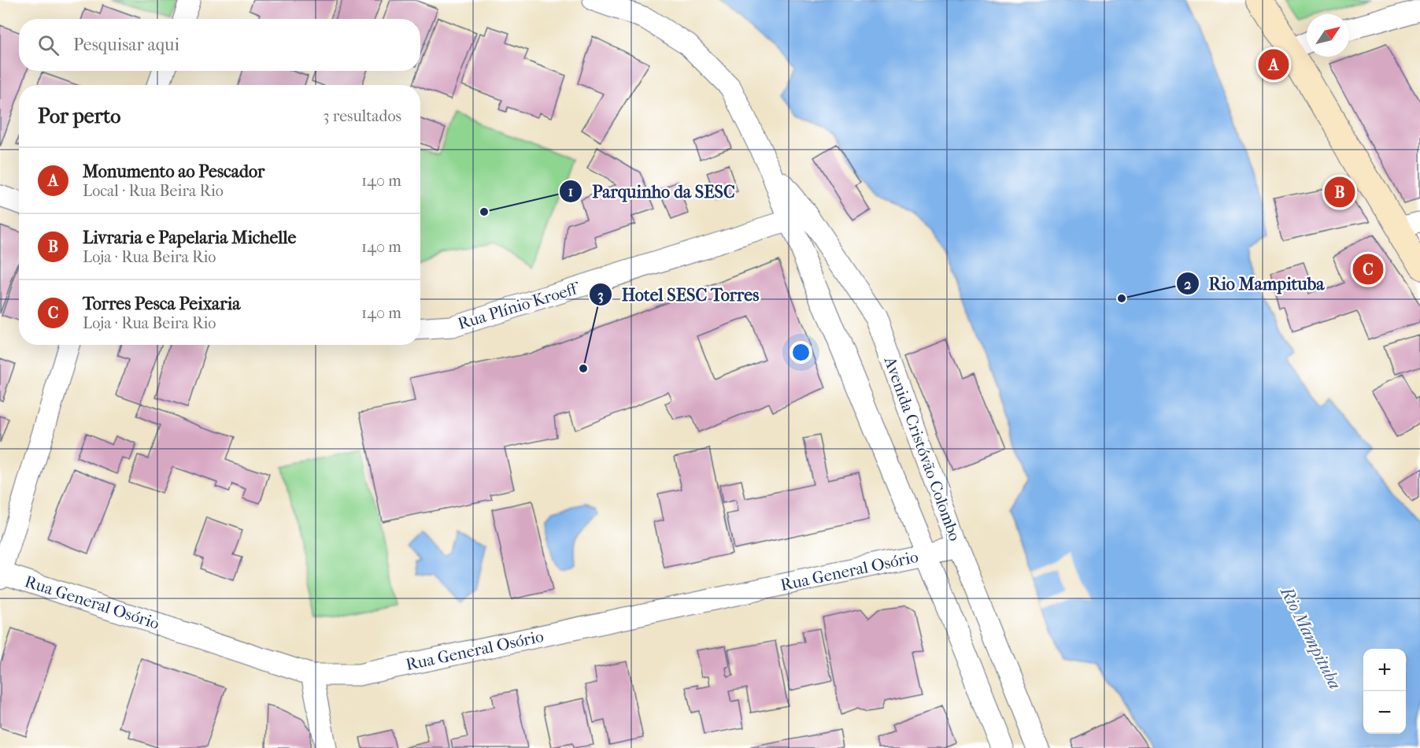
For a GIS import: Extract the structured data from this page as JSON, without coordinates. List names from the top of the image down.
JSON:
{
  "streets": {
    "street": ["Rua Plínio Kroeff", "Avenida Cristóvão Colombo", "Rua General Osório"]
  },
  "crossings": [
    ["Rua Plínio Kroeff", "Avenida Cristóvão Colombo"],
    ["Avenida Cristóvão Colombo", "Rua General Osório"]
  ],
  "water": ["Rio Mampituba"],
  "places": ["Parquinho da SESC", "Rio Mampituba", "Hotel SESC Torres"],
  "north": "top right",
  "page": {
    "search": "Pesquisar aqui",
    "pins": ["A", "B", "C"],
    "heading": ["Por perto", "3 resultados"],
    "list": [
      {
        "mark": "A",
        "name": "Monumento ao Pescador",
        "note": "Local · Rua Beira Rio",
        "value": "140 m"
      },
      {
        "mark": "B",
        "name": "Livraria e Papelaria Michelle",
        "note": "Loja · Rua Beira Rio",
        "value": "140 m"
      },
      {
        "mark": "C",
        "name": "Torres Pesca Peixaria",
        "note": "Loja · Rua Beira Rio",
        "value": "140 m"
      }
    ],
    "map_buttons": ["+", "−"]
  }
}
